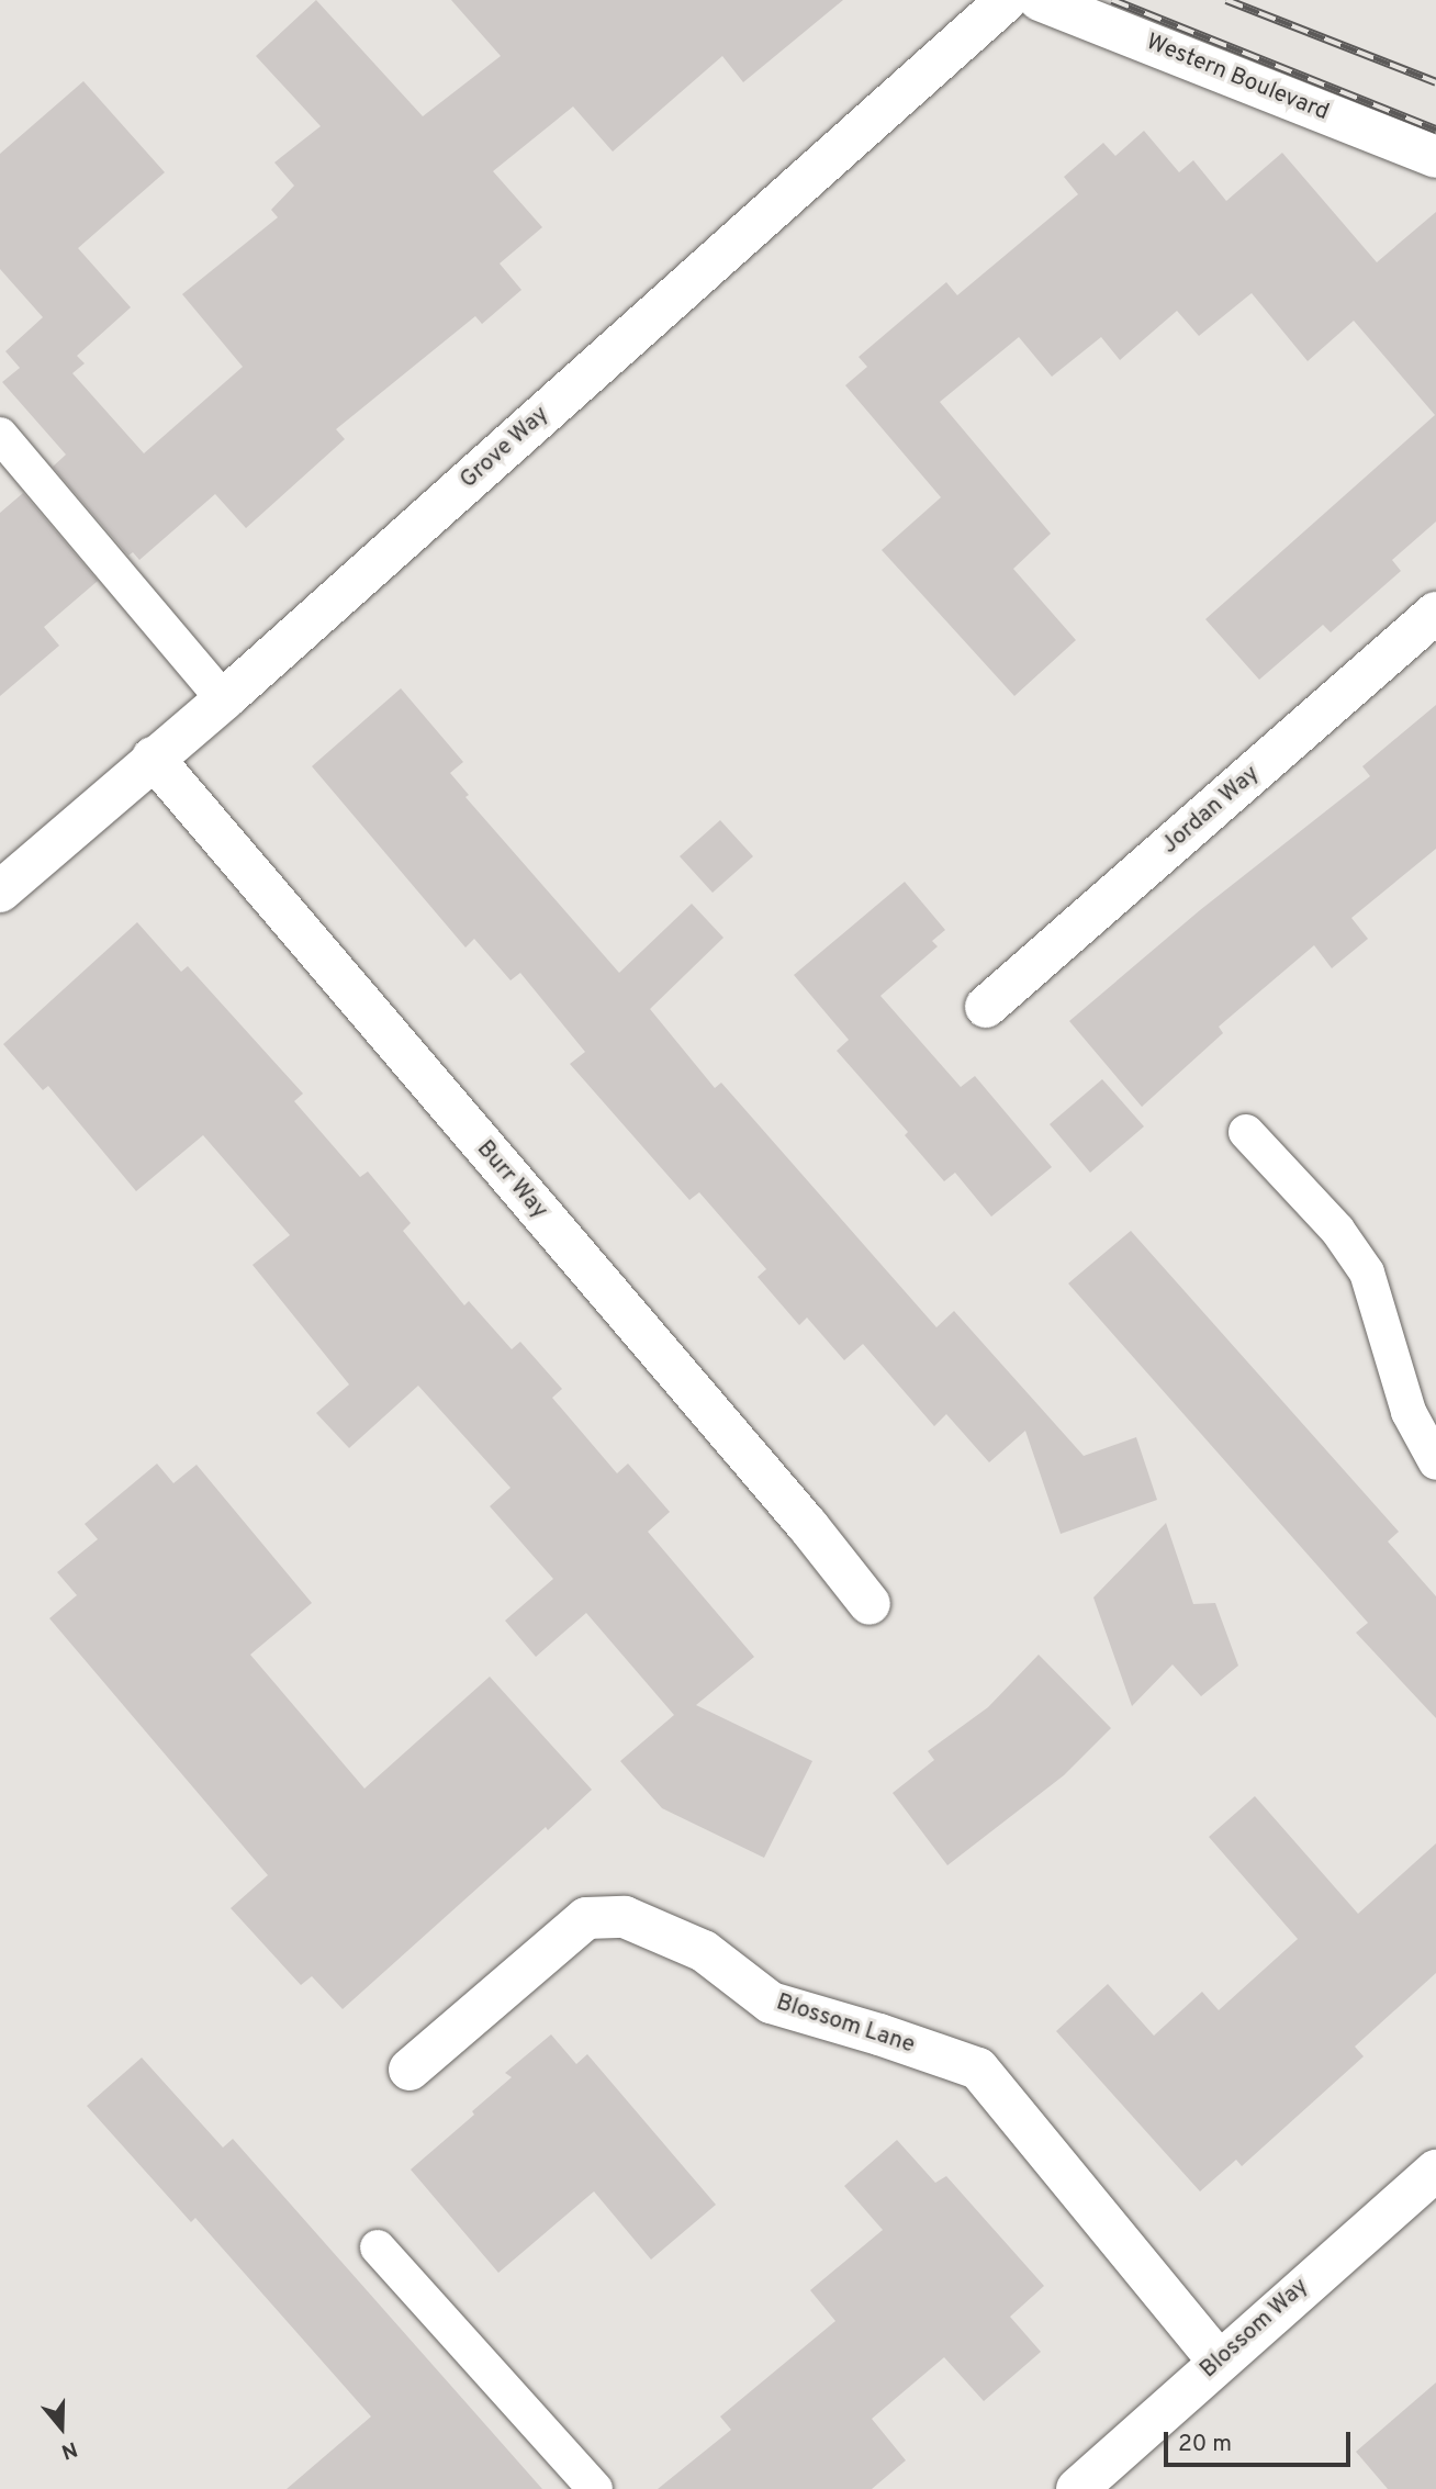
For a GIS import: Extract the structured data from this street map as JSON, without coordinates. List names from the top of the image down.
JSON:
{
  "streets": {
    "street": [
      "Western Boulevard",
      "Grove Way",
      "Jordan Way",
      "Burr Way",
      "Blossom Lane",
      "Blossom Way"
    ]
  },
  "crossings": [
    ["Grove Way", "Burr Way"],
    ["Blossom Lane", "Blossom Way"]
  ],
  "scale_bar": "20 m",
  "north": "bottom"
}
